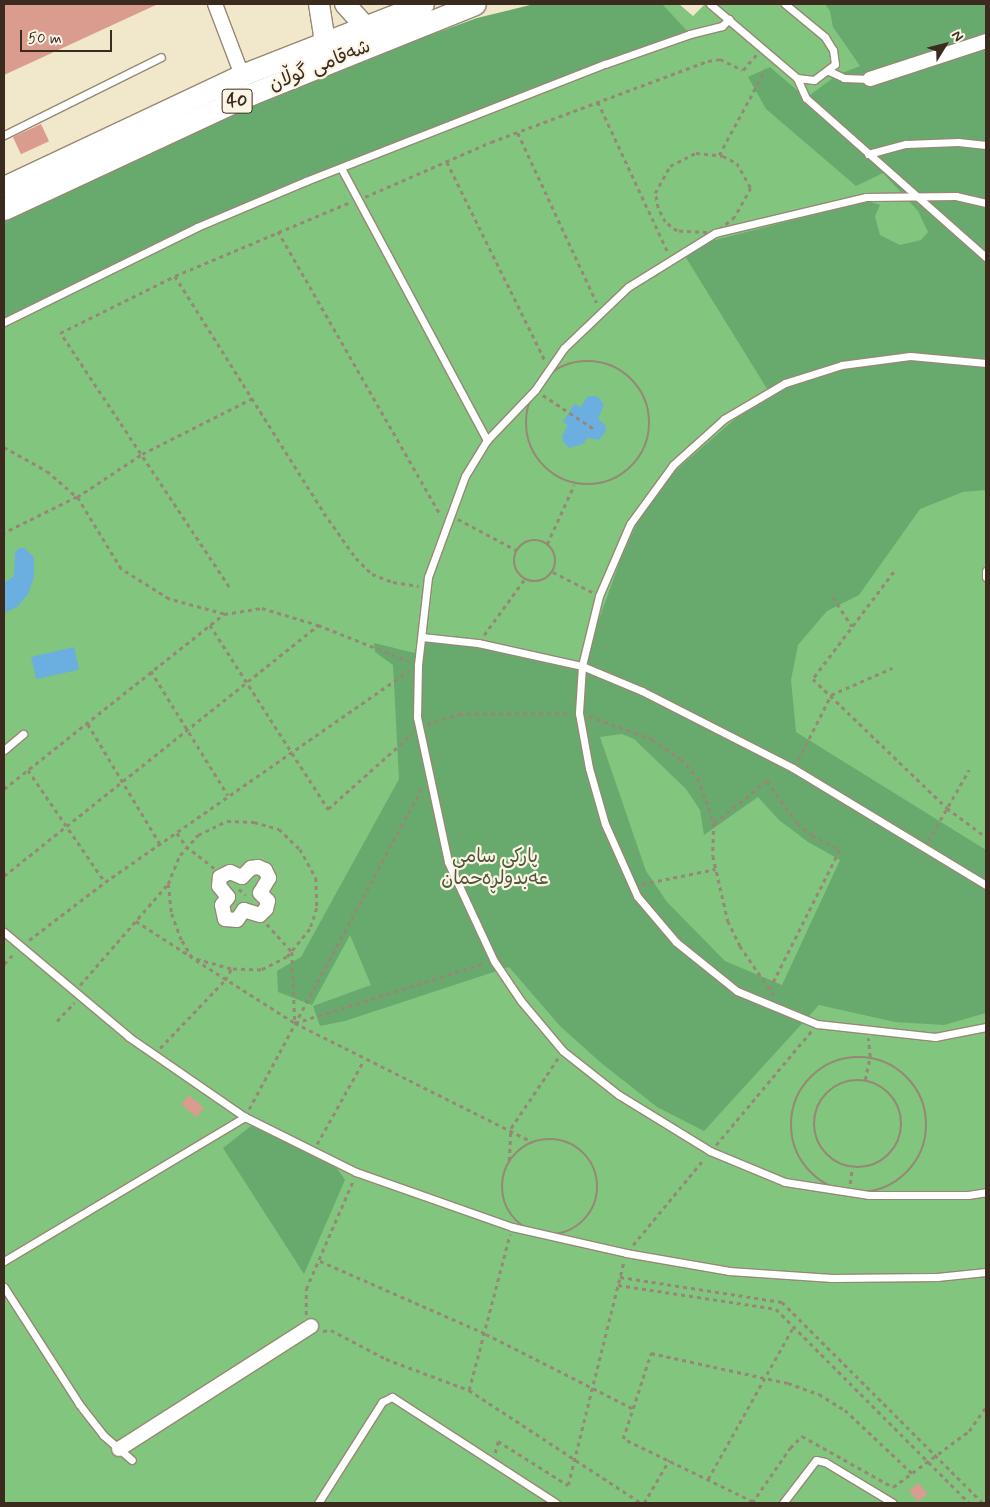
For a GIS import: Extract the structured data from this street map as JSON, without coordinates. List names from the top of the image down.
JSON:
{
  "streets": {
    "main road": ["شەقامی گوڵان", "40"]
  },
  "parks": ["پارکی سامی عەبدولڕەحمان"],
  "scale_bar": "50 m",
  "north": "top right"
}
